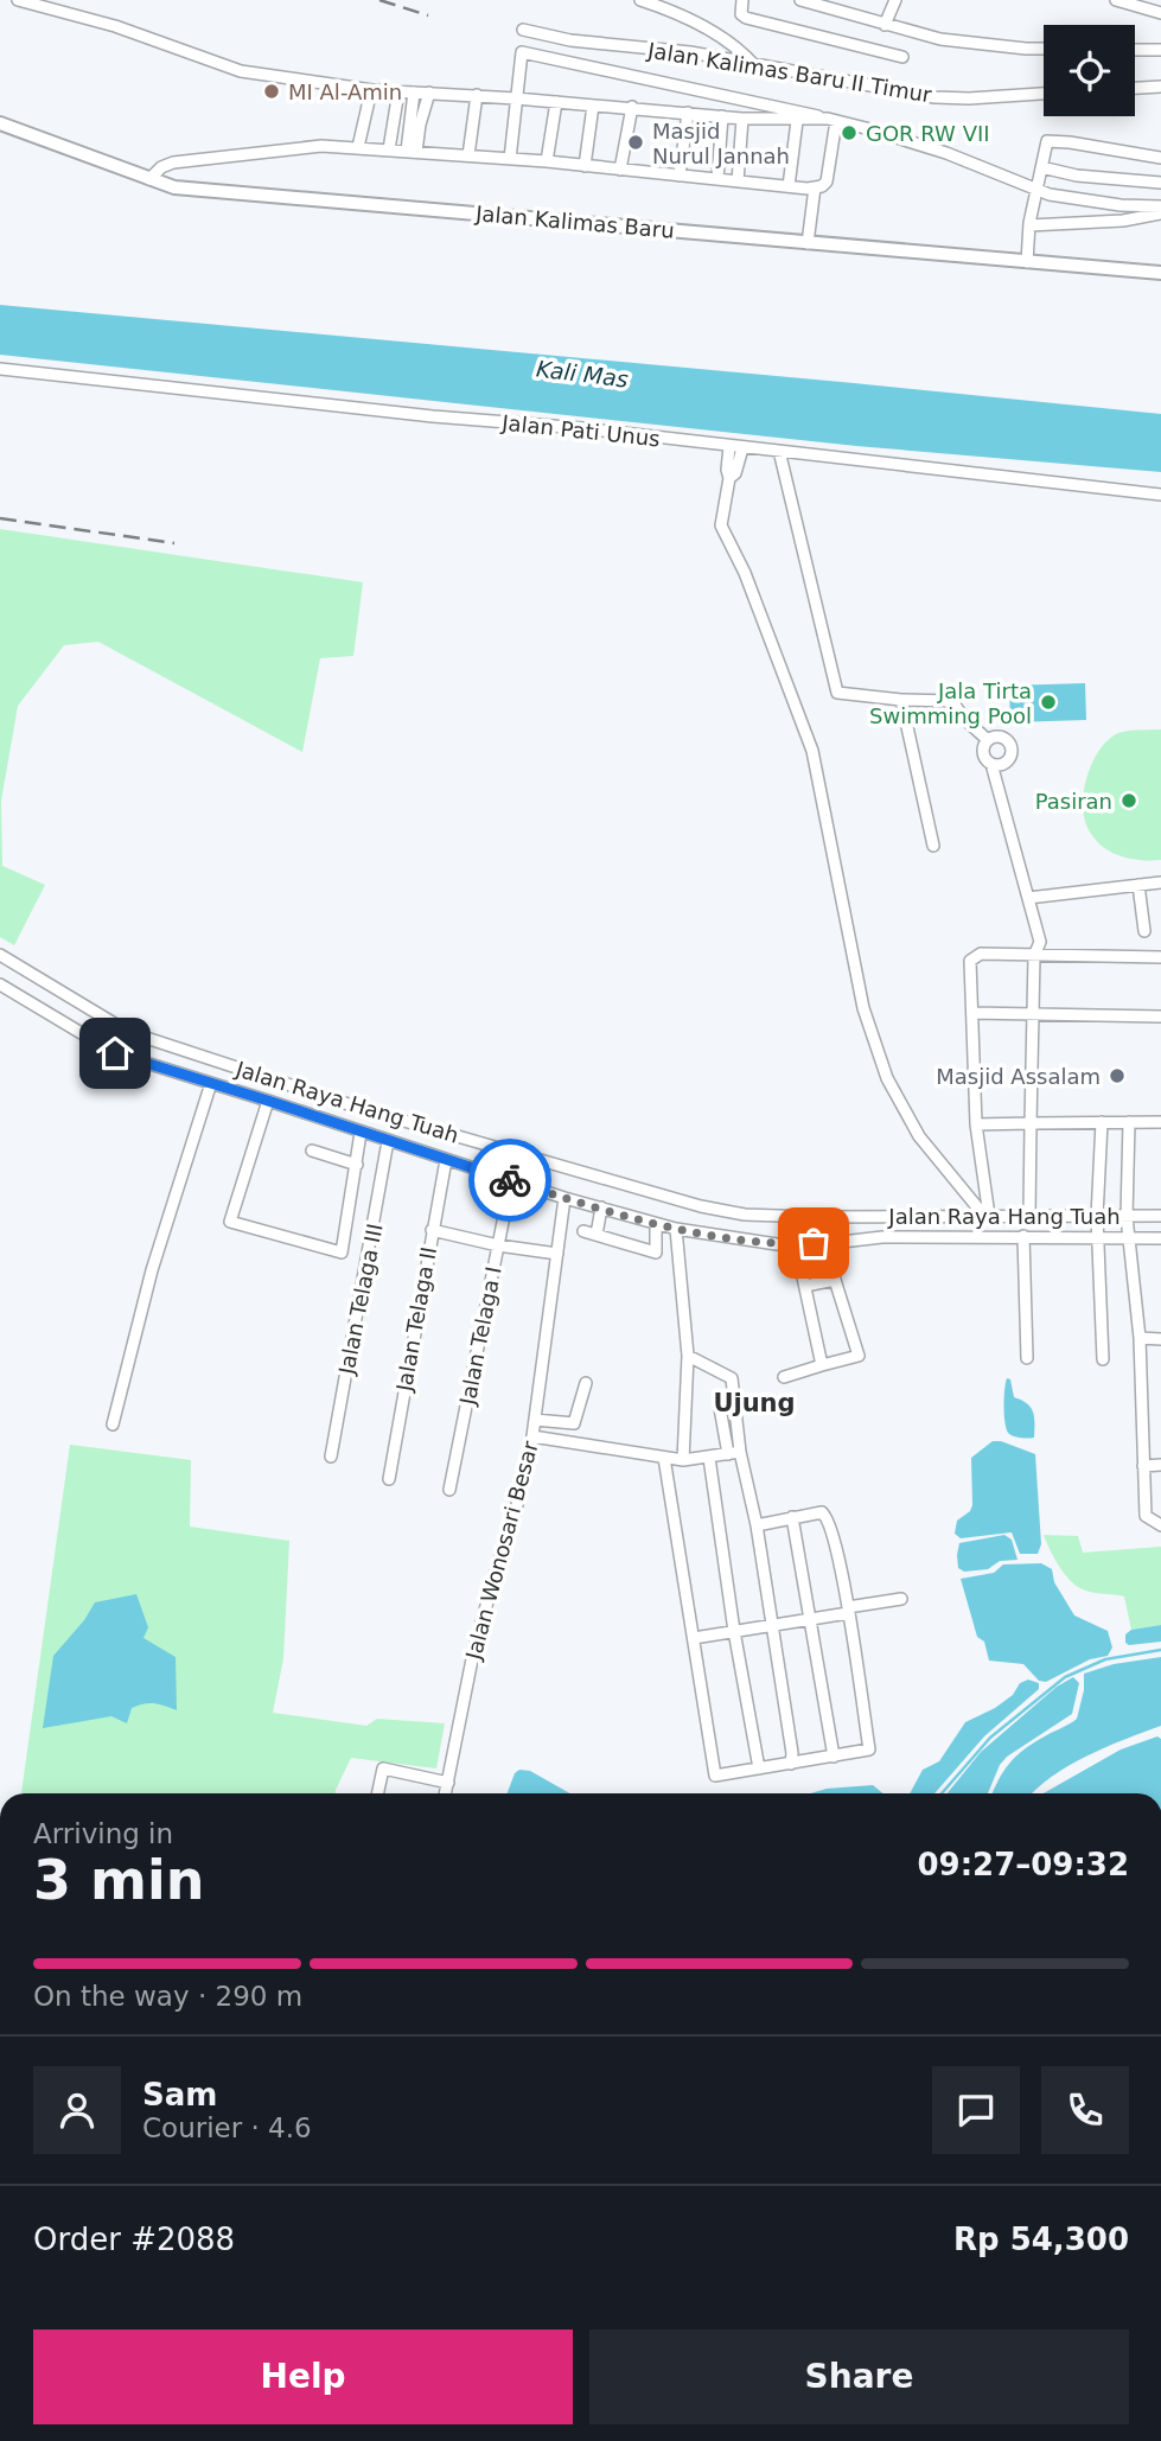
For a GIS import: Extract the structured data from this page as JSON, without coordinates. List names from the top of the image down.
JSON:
{
  "streets": {
    "street": [
      "Jalan Kalimas Baru II Timur",
      "Jalan Kalimas Baru",
      "Jalan Pati Unus",
      "Jalan Raya Hang Tuah",
      "Jalan Telaga III",
      "Jalan Telaga II",
      "Jalan Telaga I",
      "Jalan Wonosari Besar"
    ]
  },
  "crossings": [
    ["Jalan Raya Hang Tuah", "Jalan Telaga III"],
    ["Jalan Raya Hang Tuah", "Jalan Telaga II"],
    ["Jalan Raya Hang Tuah", "Jalan Telaga I"],
    ["Jalan Raya Hang Tuah", "Jalan Wonosari Besar"]
  ],
  "districts": ["Ujung"],
  "water": ["Kali Mas"],
  "places": [
    "MI Al-Amin",
    "GOR RW VII",
    "Masjid Nurul Jannah",
    "Jala Tirta Swimming Pool",
    "Pasiran",
    "Masjid Assalam"
  ],
  "page": {
    "heading": ["3 min", "Arriving in", "09:27–09:32"],
    "panel": [
      "Sam",
      "Courier · 4.6",
      "Order #2088",
      "Rp 54,300"
    ],
    "bar": "On the way · 290 m",
    "buttons": ["Help", "Share"]
  }
}
